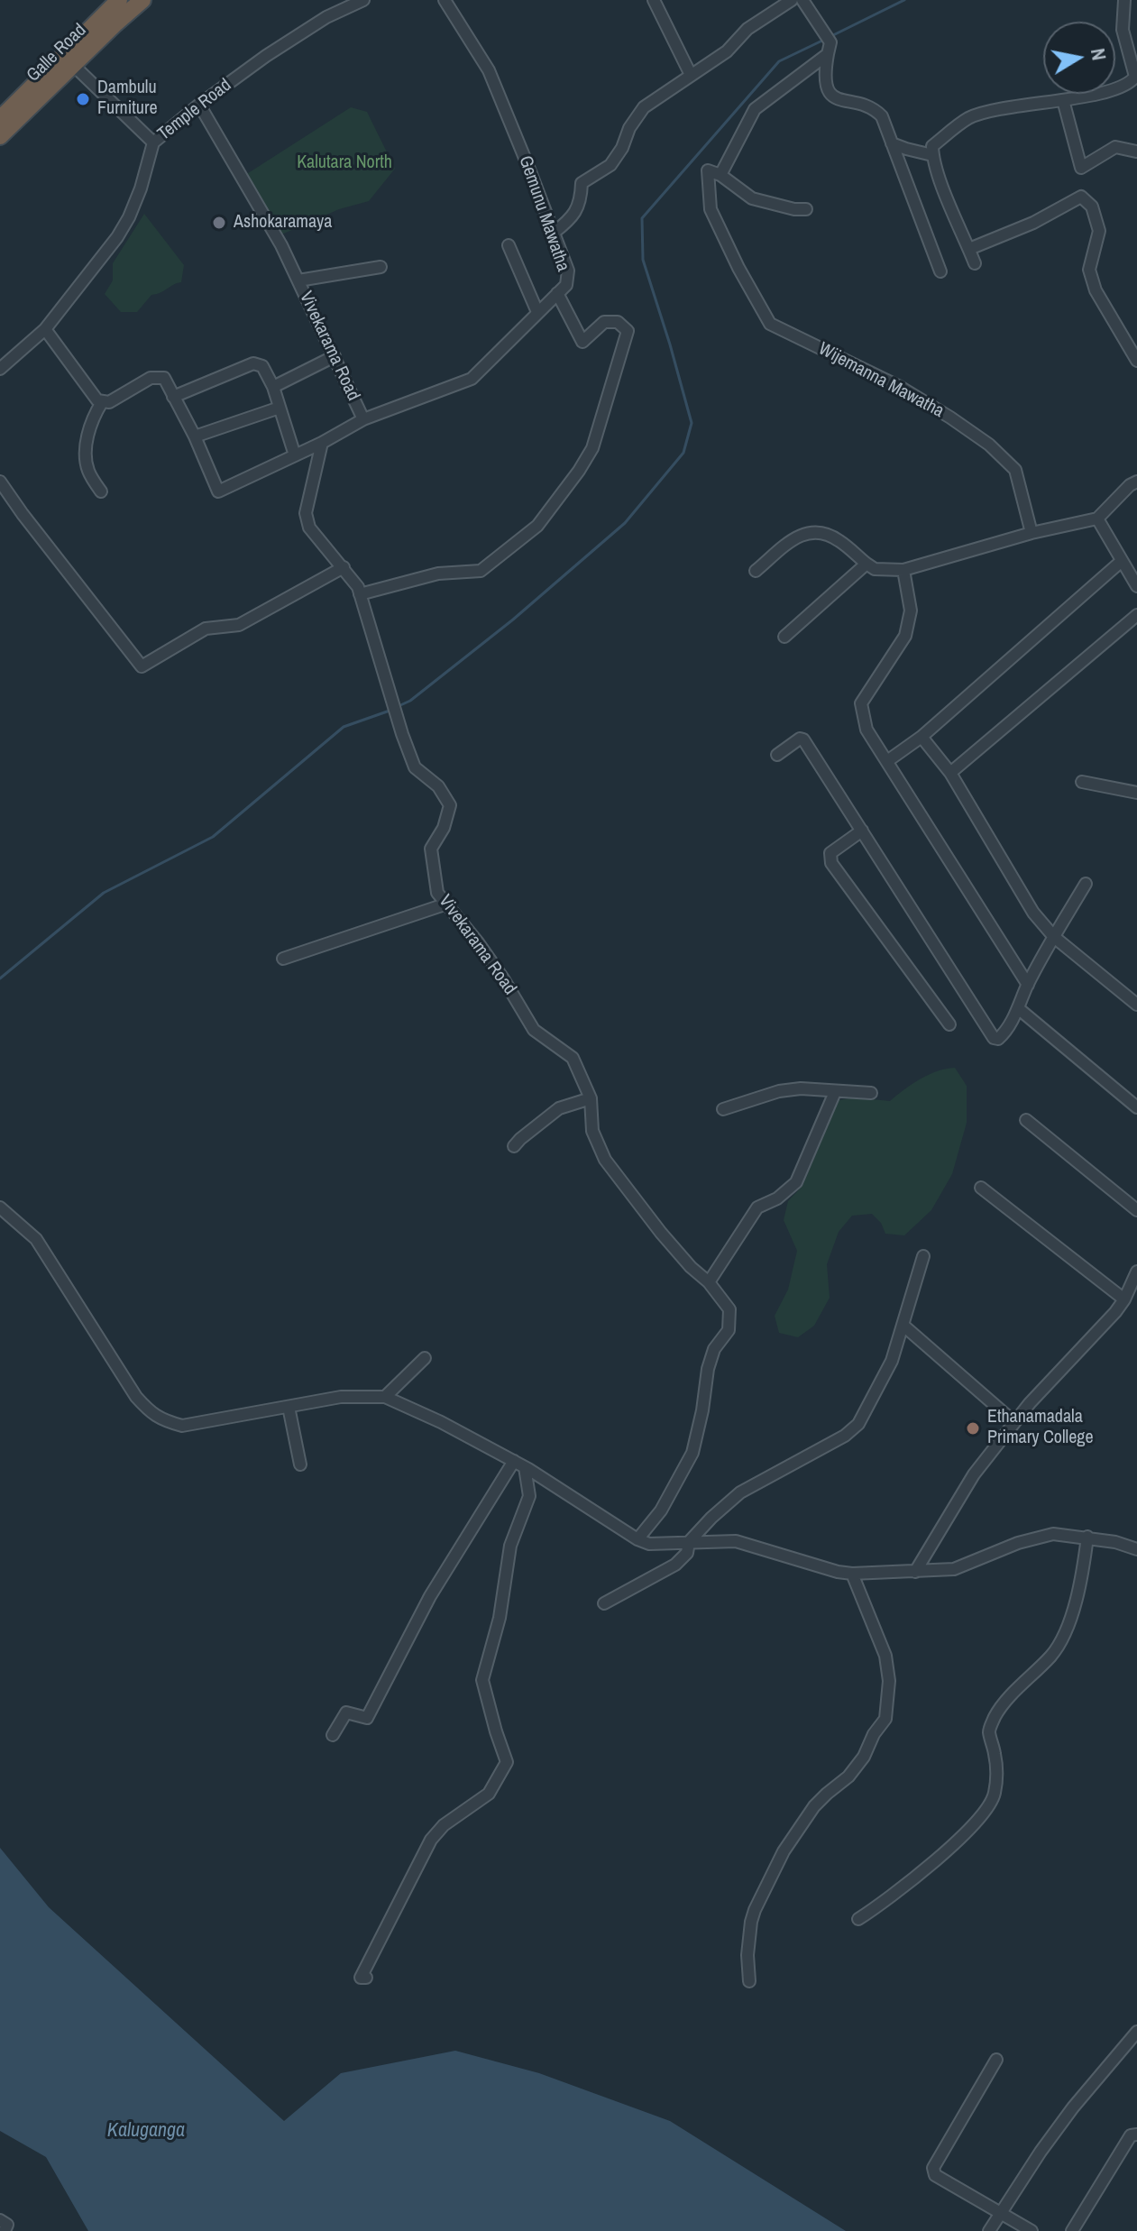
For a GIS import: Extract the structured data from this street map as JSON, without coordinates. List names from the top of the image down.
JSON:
{
  "streets": {
    "highway": ["Galle Road"],
    "street": [
      "Temple Road",
      "Gemunu Mawatha",
      "Vivekarama Road",
      "Wijemanna Mawatha"
    ]
  },
  "crossings": [
    ["Temple Road", "Vivekarama Road"],
    ["Gemunu Mawatha", "Vivekarama Road"]
  ],
  "water": ["Kaluganga"],
  "parks": ["Kalutara North"],
  "places": ["Dambulu Furniture", "Ashokaramaya", "Ethanamadala Primary College"],
  "north": "right"
}
